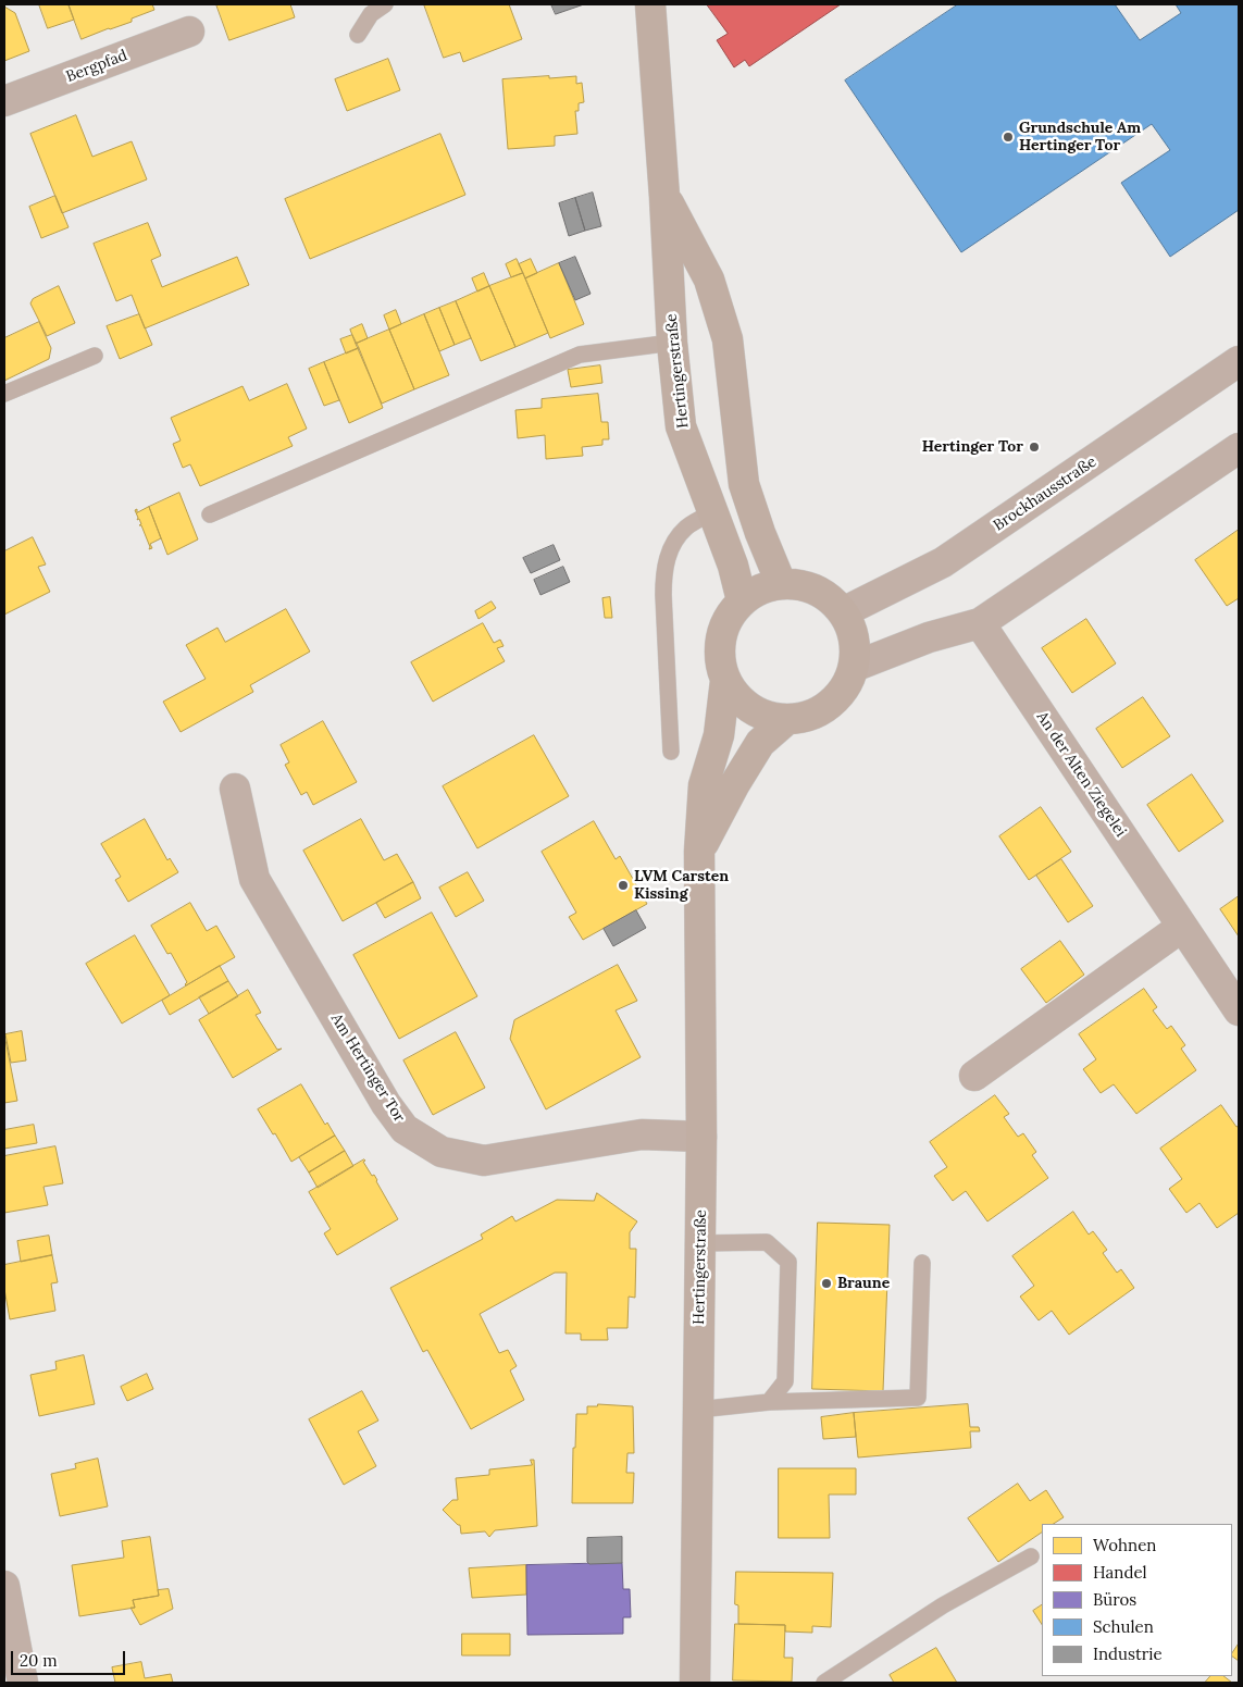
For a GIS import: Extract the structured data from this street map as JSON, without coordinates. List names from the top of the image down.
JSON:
{
  "streets": {
    "main road": ["Hertingerstraße"],
    "street": [
      "Bergpfad",
      "Brockhausstraße",
      "An der Alten Ziegelei",
      "Am Hertinger Tor"
    ]
  },
  "crossings": [
    ["Hertingerstraße", "Brockhausstraße"],
    ["Hertingerstraße", "Am Hertinger Tor"]
  ],
  "places": [
    "Grundschule Am Hertinger Tor",
    "Hertinger Tor",
    "LVM Carsten Kissing",
    "Braune"
  ],
  "legend": [
    "Wohnen",
    "Handel",
    "Büros",
    "Schulen",
    "Industrie"
  ],
  "scale_bar": "20 m"
}
